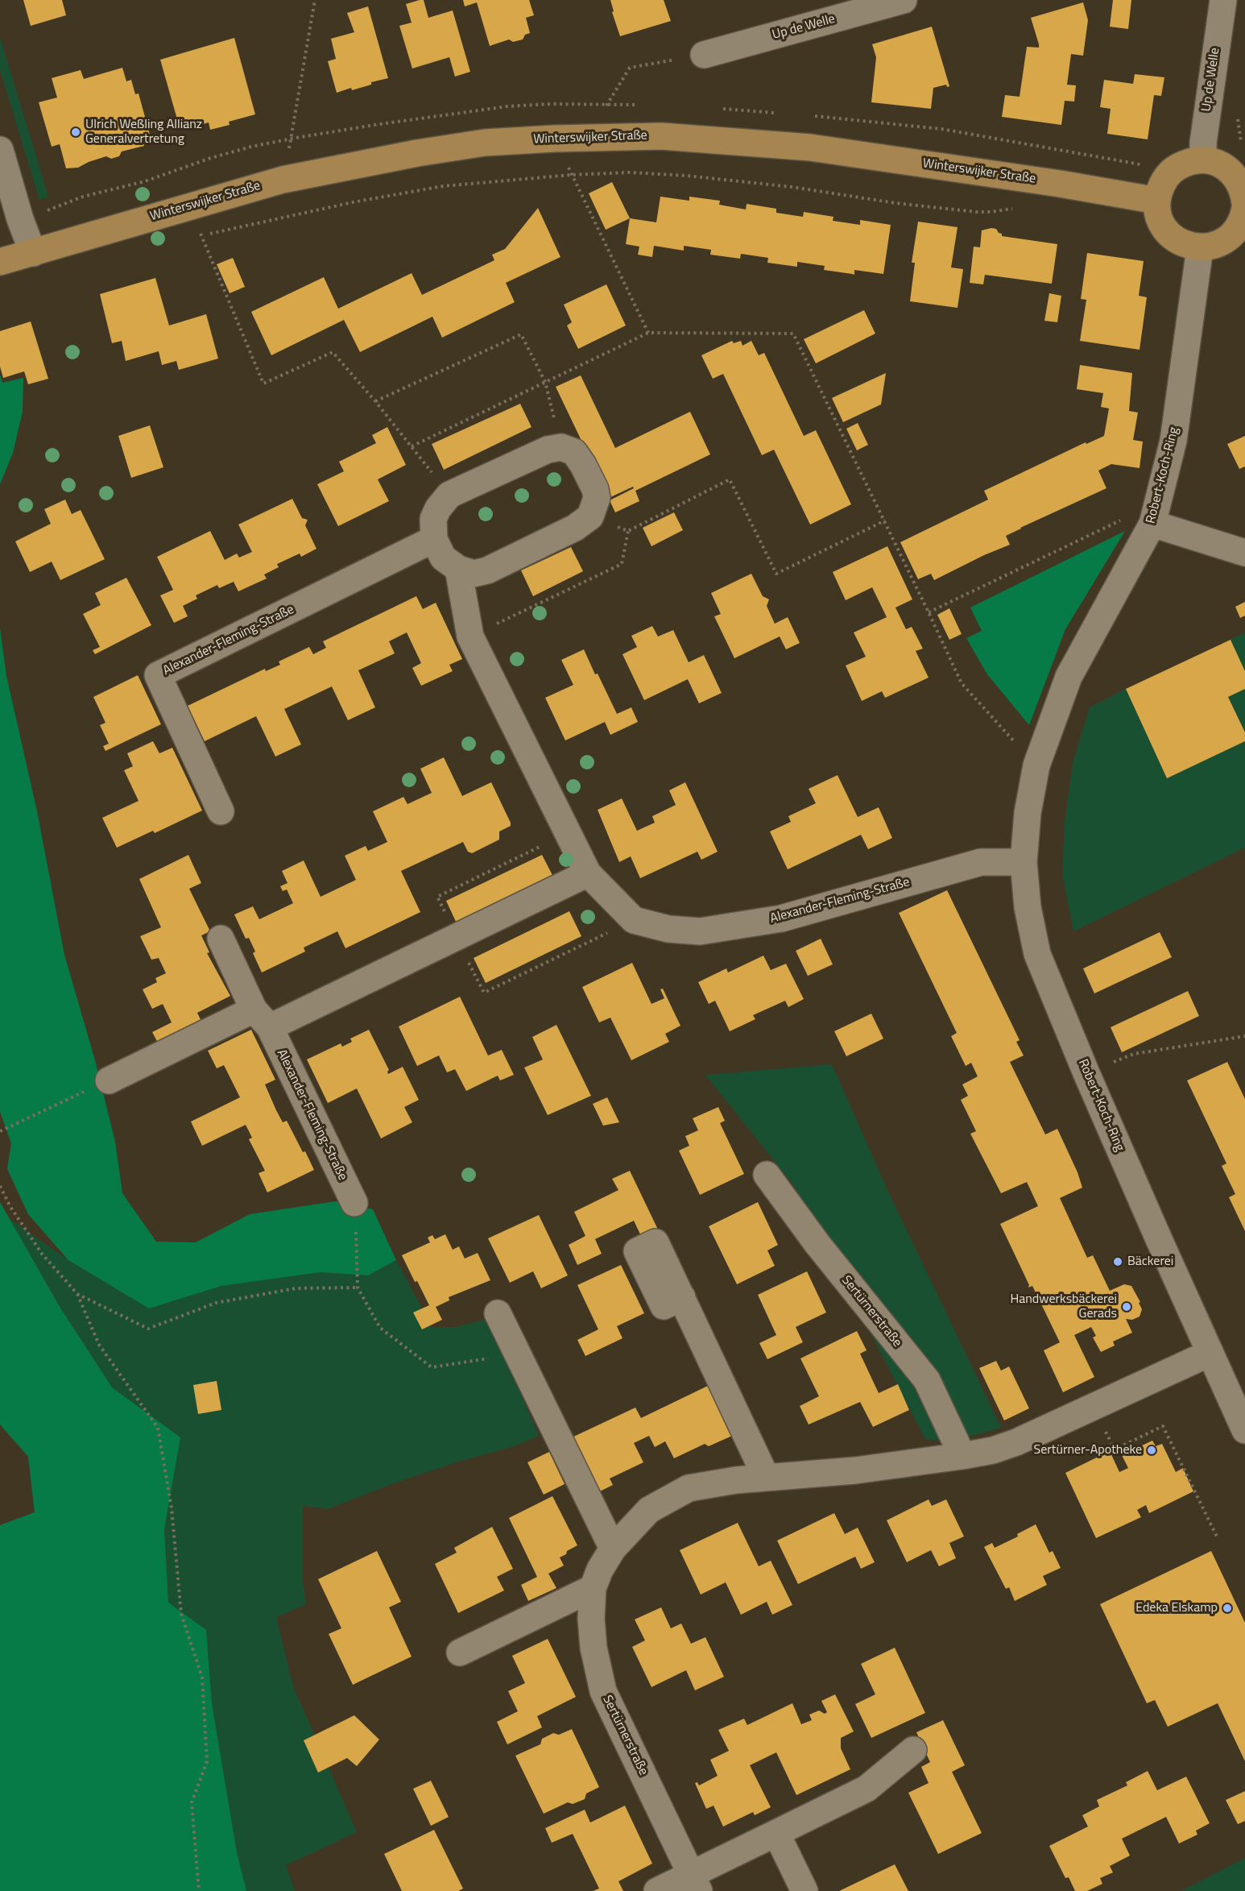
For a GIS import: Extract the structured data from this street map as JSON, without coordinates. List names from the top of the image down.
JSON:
{
  "streets": {
    "main road": ["Winterswijker Straße"],
    "street": [
      "Up de Welle",
      "Robert-Koch-Ring",
      "Alexander-Fleming-Straße",
      "Sertürnerstraße"
    ]
  },
  "crossings": [
    ["Robert-Koch-Ring", "Alexander-Fleming-Straße"],
    ["Robert-Koch-Ring", "Sertürnerstraße"]
  ],
  "places": [
    "Ulrich Weßling Allianz Generalvertretung",
    "Bäckerei",
    "Handwerksbäckerei Gerads",
    "Sertürner-Apotheke",
    "Edeka Elskamp"
  ]
}
